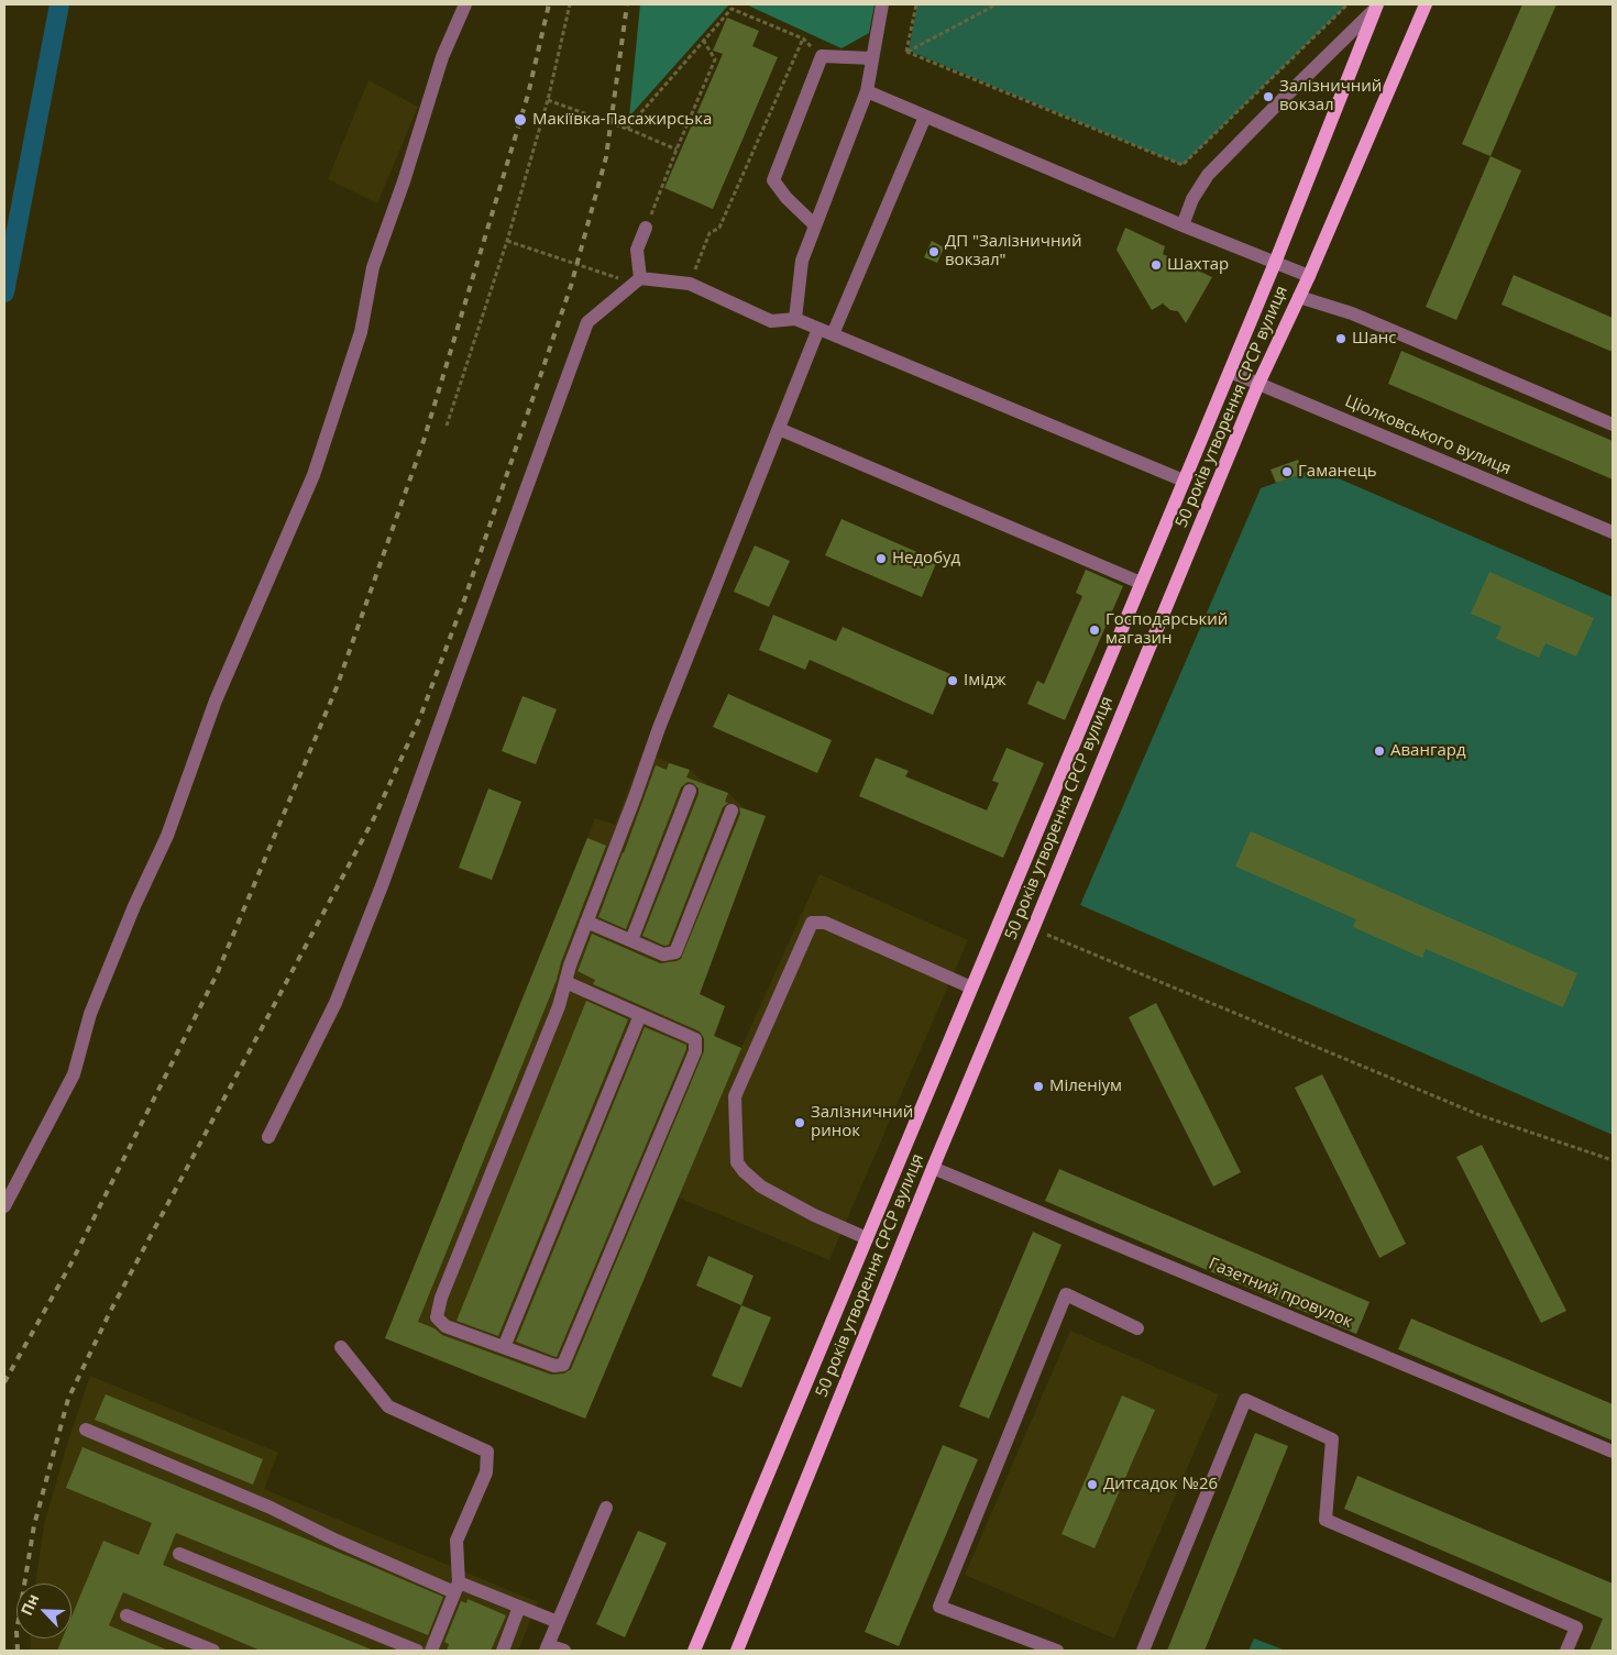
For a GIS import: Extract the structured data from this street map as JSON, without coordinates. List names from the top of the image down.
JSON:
{
  "streets": {
    "main road": ["50 років утворення СРСР вулиця"],
    "street": ["Ціолковського вулиця", "Газетний провулок"]
  },
  "crossings": [
    ["50 років утворення СРСР вулиця", "Ціолковського вулиця"],
    ["50 років утворення СРСР вулиця", "Газетний провулок"]
  ],
  "places": [
    "Залізничний вокзал",
    "Макіївка-Пасажирська",
    "ДП \"Залізничний вокзал\"",
    "Шахтар",
    "Шанс",
    "Гаманець",
    "Недобуд",
    "Господарський магазин",
    "Імідж",
    "Авангард",
    "Міленіум",
    "Залізничний ринок",
    "Дитсадок №26"
  ],
  "north": "top left"
}
